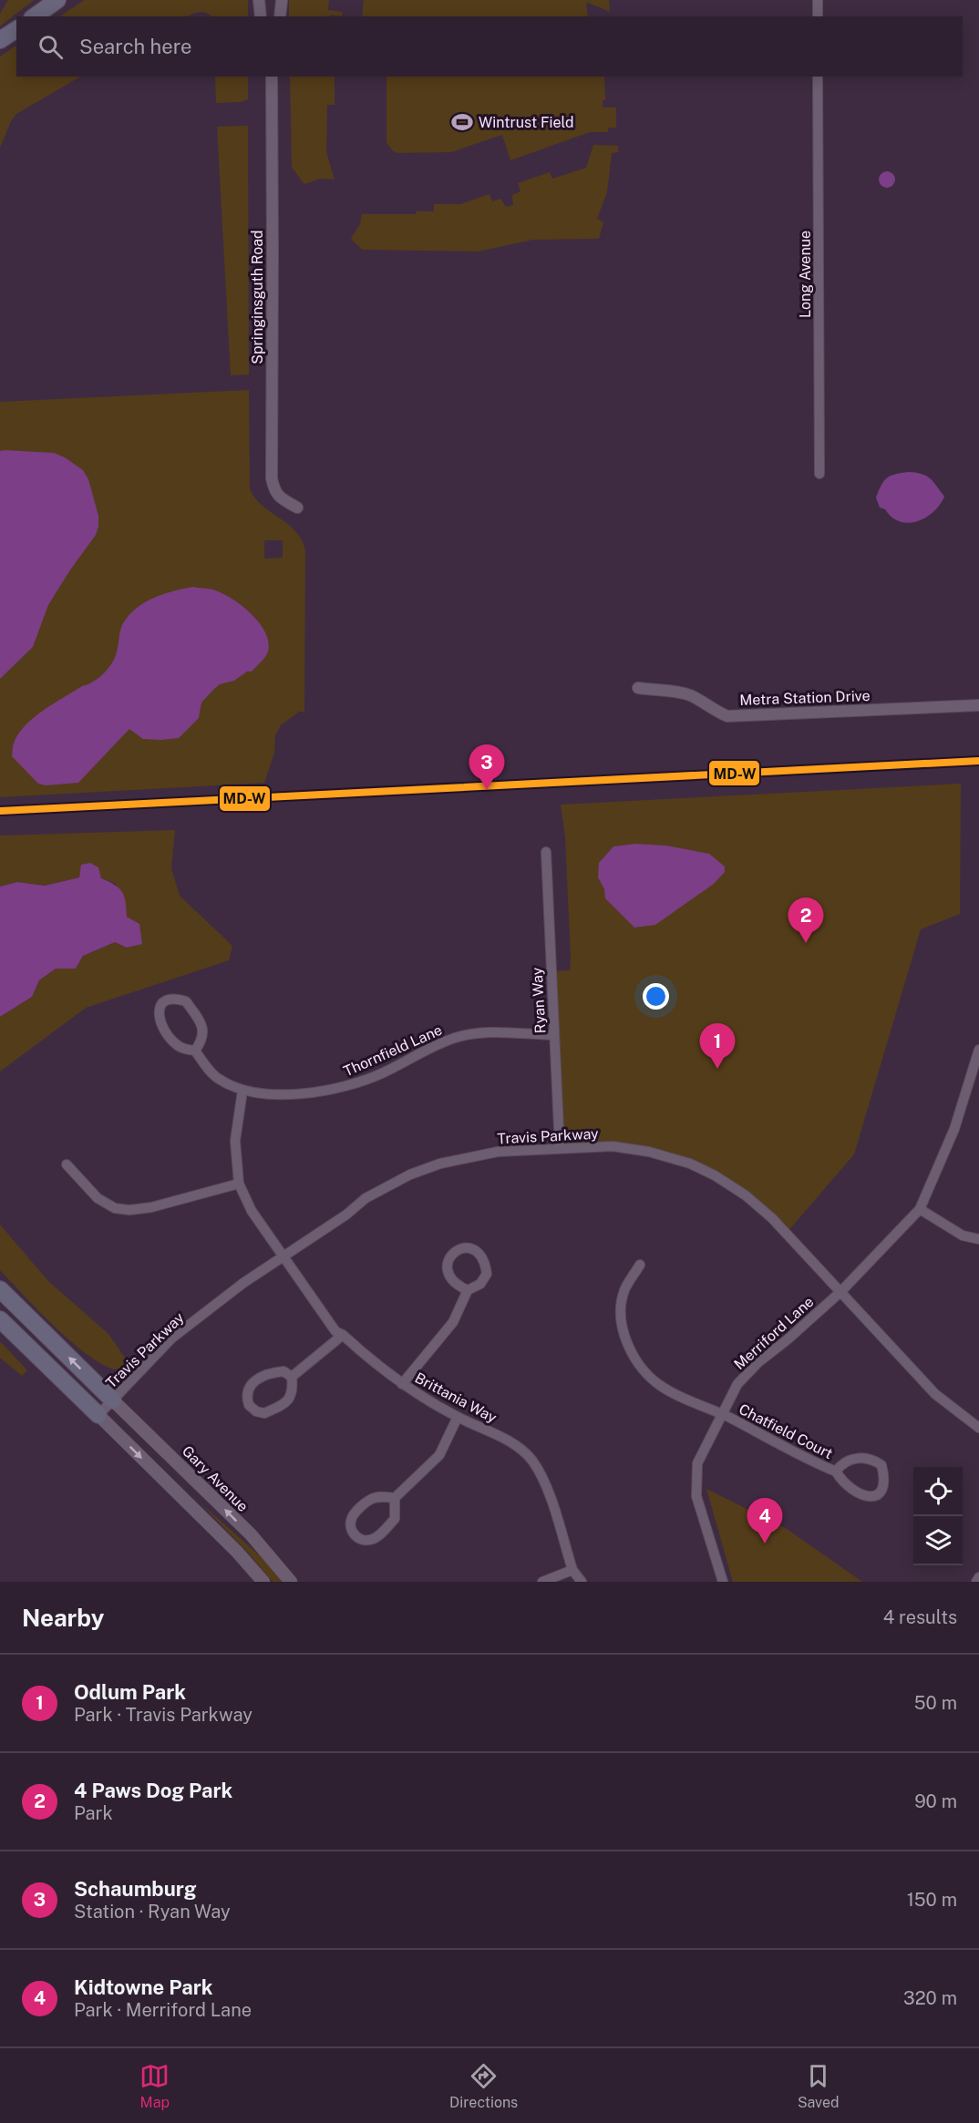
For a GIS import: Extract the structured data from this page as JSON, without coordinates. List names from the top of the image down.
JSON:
{
  "streets": {
    "main road": ["Gary Avenue"],
    "street": [
      "Long Avenue",
      "Springinsguth Road",
      "Metra Station Drive",
      "Ryan Way",
      "Thornfield Lane",
      "Travis Parkway",
      "Merriford Lane",
      "Brittania Way",
      "Chatfield Court"
    ]
  },
  "crossings": [
    ["Ryan Way", "Thornfield Lane"],
    ["Ryan Way", "Travis Parkway"],
    ["Travis Parkway", "Merriford Lane"],
    ["Travis Parkway", "Brittania Way"],
    ["Travis Parkway", "Gary Avenue"],
    ["Merriford Lane", "Chatfield Court"]
  ],
  "places": {
    "sports": ["Wintrust Field"]
  },
  "lines": ["transit line MD-W"],
  "page": {
    "search": "Search here",
    "pins": [
      "3",
      "2",
      "1",
      "4"
    ],
    "heading": ["Nearby", "4 results"],
    "list": [
      {
        "mark": "1",
        "name": "Odlum Park",
        "note": "Park · Travis Parkway",
        "value": "50 m"
      },
      {
        "mark": "2",
        "name": "4 Paws Dog Park",
        "note": "Park",
        "value": "90 m"
      },
      {
        "mark": "3",
        "name": "Schaumburg",
        "note": "Station · Ryan Way",
        "value": "150 m"
      },
      {
        "mark": "4",
        "name": "Kidtowne Park",
        "note": "Park · Merriford Lane",
        "value": "320 m"
      }
    ],
    "nav": ["Map", "Directions", "Saved"]
  }
}
